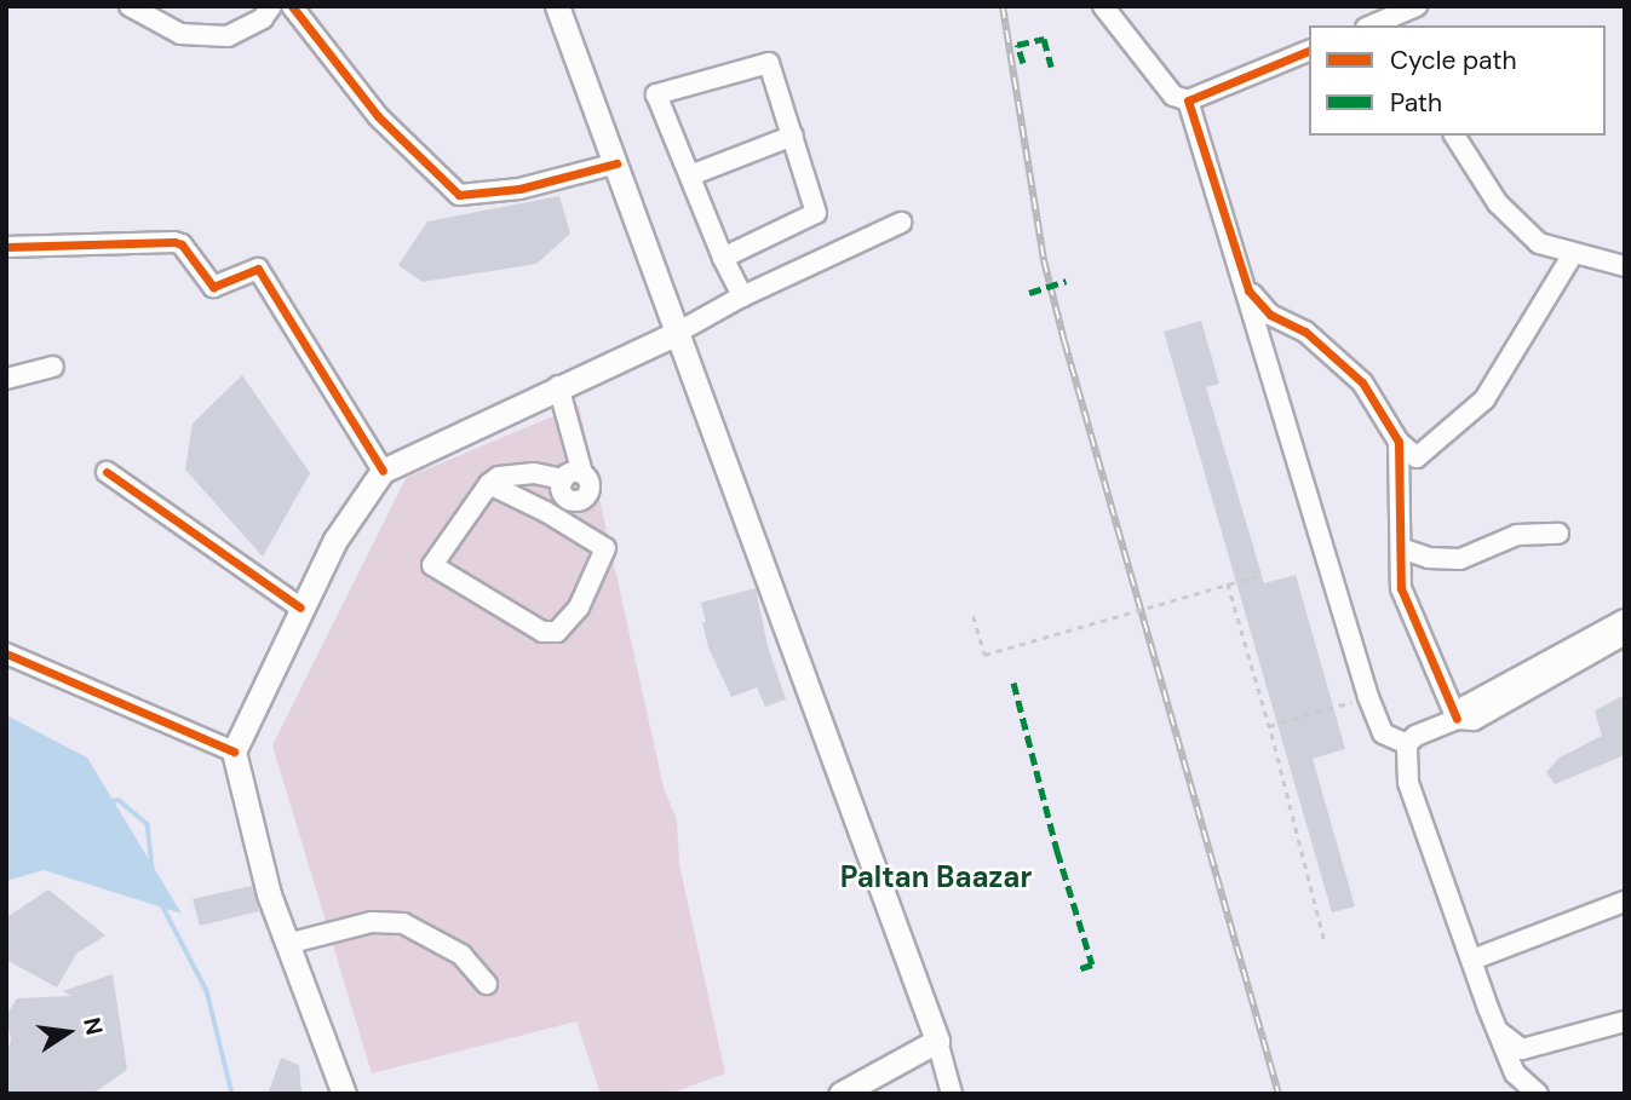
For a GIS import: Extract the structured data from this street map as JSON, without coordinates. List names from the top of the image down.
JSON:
{
  "districts": ["Paltan Baazar"],
  "legend": ["Cycle path", "Path"],
  "north": "right"
}
